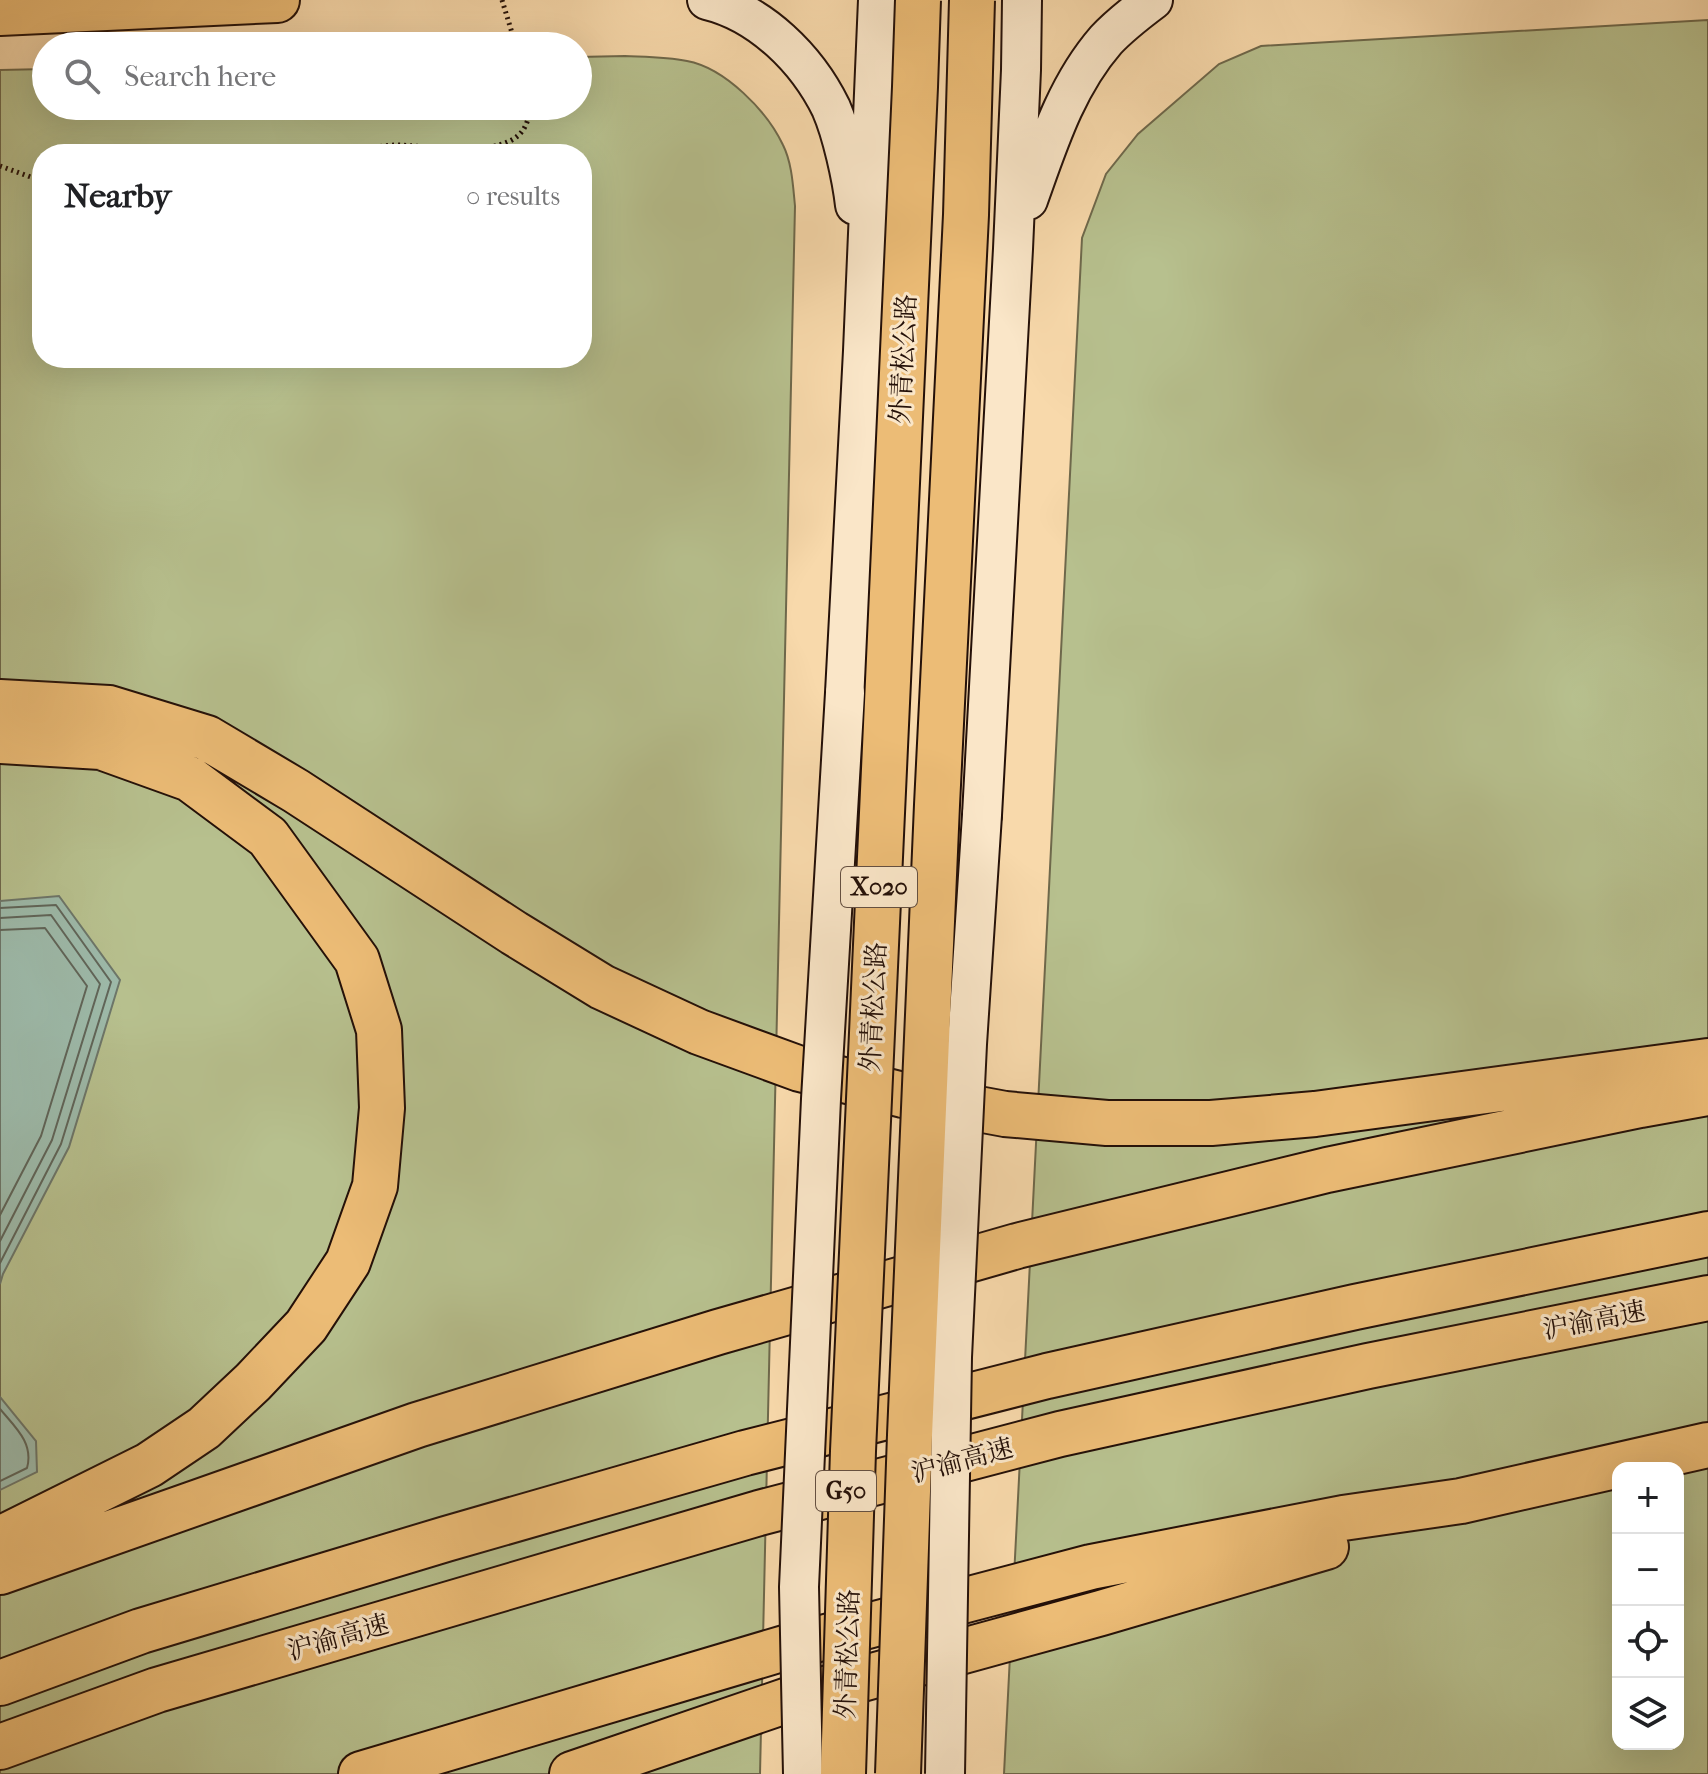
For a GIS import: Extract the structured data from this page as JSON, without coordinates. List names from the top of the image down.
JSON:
{
  "streets": {
    "main road": [
      "外青松公路",
      "X020",
      "沪渝高速",
      "G50"
    ]
  },
  "page": {
    "search": "Search here",
    "heading": ["Nearby", "0 results"],
    "map_buttons": ["+", "−"]
  }
}
